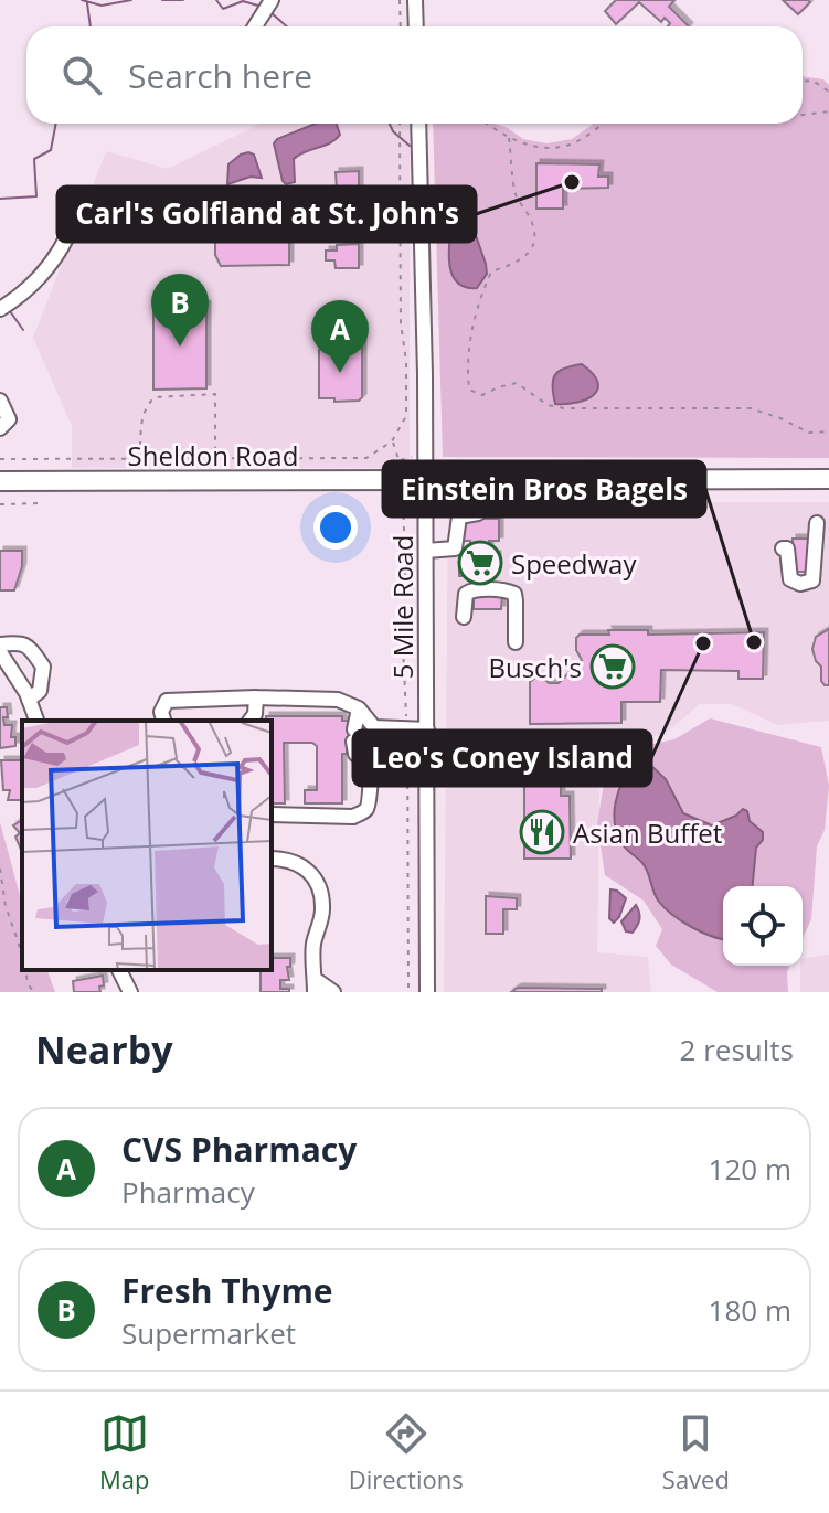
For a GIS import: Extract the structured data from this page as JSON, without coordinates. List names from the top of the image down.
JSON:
{
  "streets": {
    "main road": ["Sheldon Road"],
    "street": ["5 Mile Road"]
  },
  "crossings": [
    ["Sheldon Road", "5 Mile Road"]
  ],
  "places": {
    "other": ["Carl's Golfland at St. John's", "Einstein Bros Bagels", "Leo's Coney Island"],
    "supermarket": ["Speedway", "Busch's"],
    "restaurant": ["Asian Buffet"]
  },
  "page": {
    "search": "Search here",
    "pins": ["B", "A"],
    "heading": ["Nearby", "2 results"],
    "list": [
      {
        "mark": "A",
        "name": "CVS Pharmacy",
        "note": "Pharmacy",
        "value": "120 m"
      },
      {
        "mark": "B",
        "name": "Fresh Thyme",
        "note": "Supermarket",
        "value": "180 m"
      }
    ],
    "nav": ["Map", "Directions", "Saved"]
  }
}
